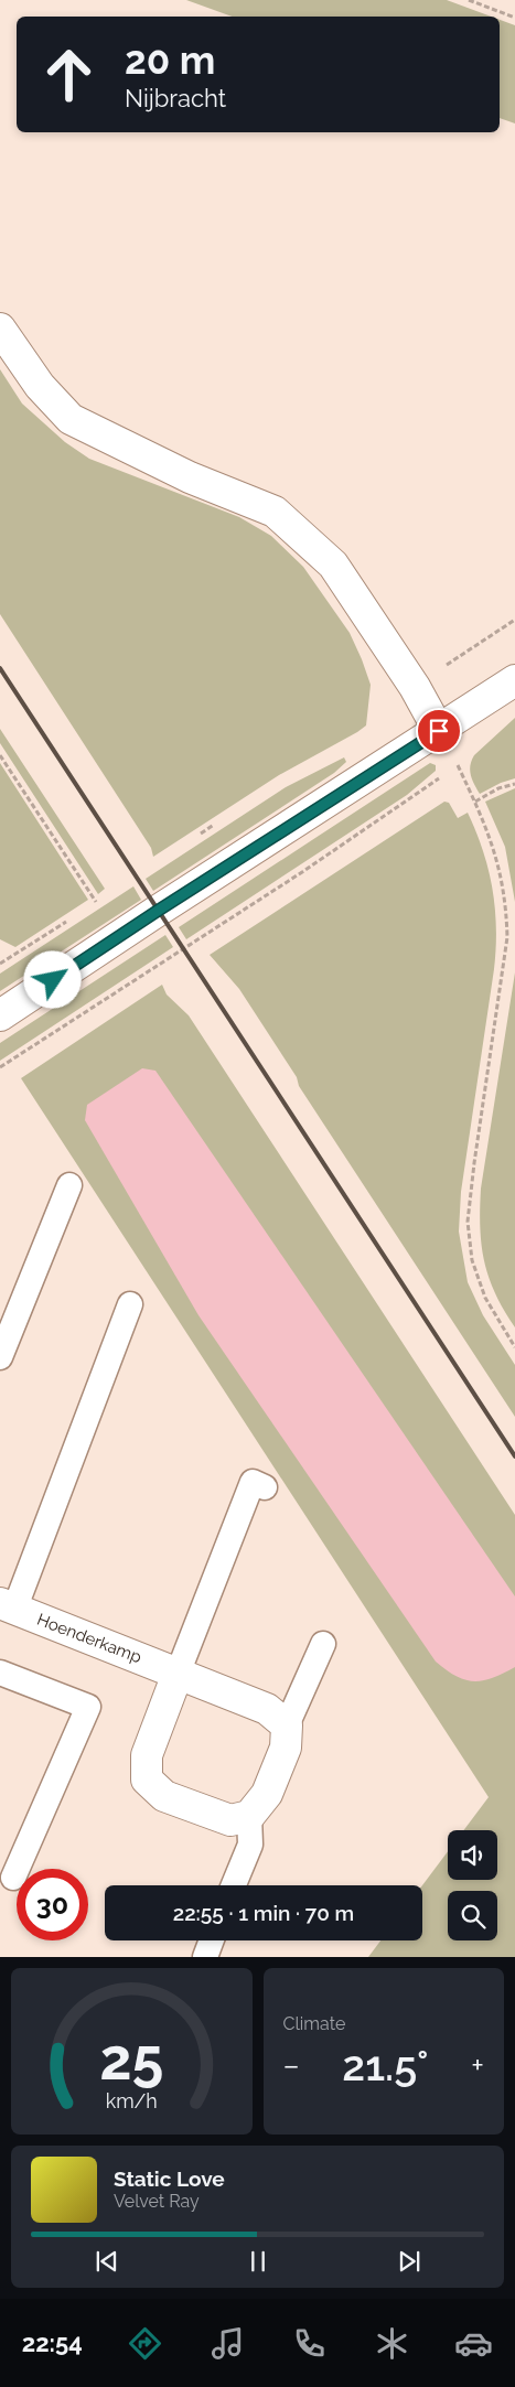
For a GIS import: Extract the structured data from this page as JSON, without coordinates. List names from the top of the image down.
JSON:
{
  "streets": {
    "street": ["Hoenderkamp"]
  },
  "page": {
    "turn": ["20 m", "Nijbracht"],
    "limit": "30",
    "trip": "22:55 · 1 min · 70 m",
    "tile": "Climate",
    "heat": ["−", "21.5°", "+"],
    "song": ["Static Love", "Velvet Ray"],
    "tabs": "22:54",
    "gauge": ["25", "km/h"]
  }
}
